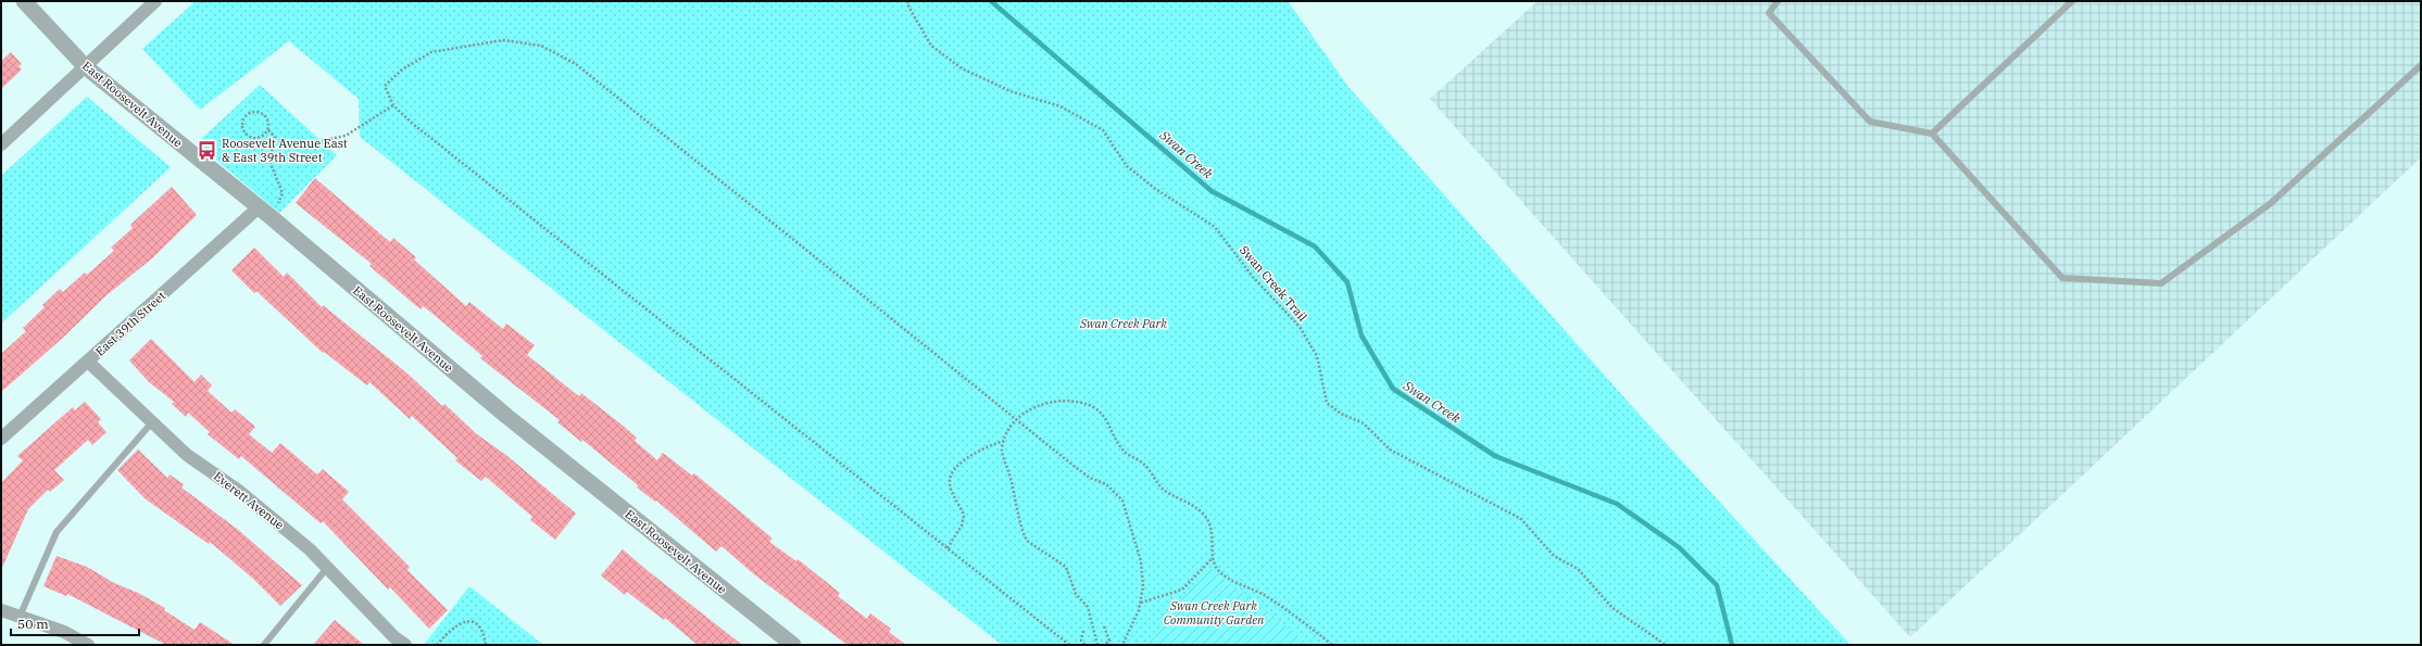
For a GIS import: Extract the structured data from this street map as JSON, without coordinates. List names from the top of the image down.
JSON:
{
  "streets": {
    "street": ["East Roosevelt Avenue", "East 39th Street", "Everett Avenue"],
    "path": ["Swan Creek Trail"]
  },
  "crossings": [
    ["East Roosevelt Avenue", "East 39th Street"],
    ["East 39th Street", "Everett Avenue"]
  ],
  "water": ["Swan Creek"],
  "parks": ["Swan Creek Park", "Swan Creek Park Community Garden"],
  "places": {
    "bus stop": ["Roosevelt Avenue East & East 39th Street"]
  },
  "scale_bar": "50 m"
}
